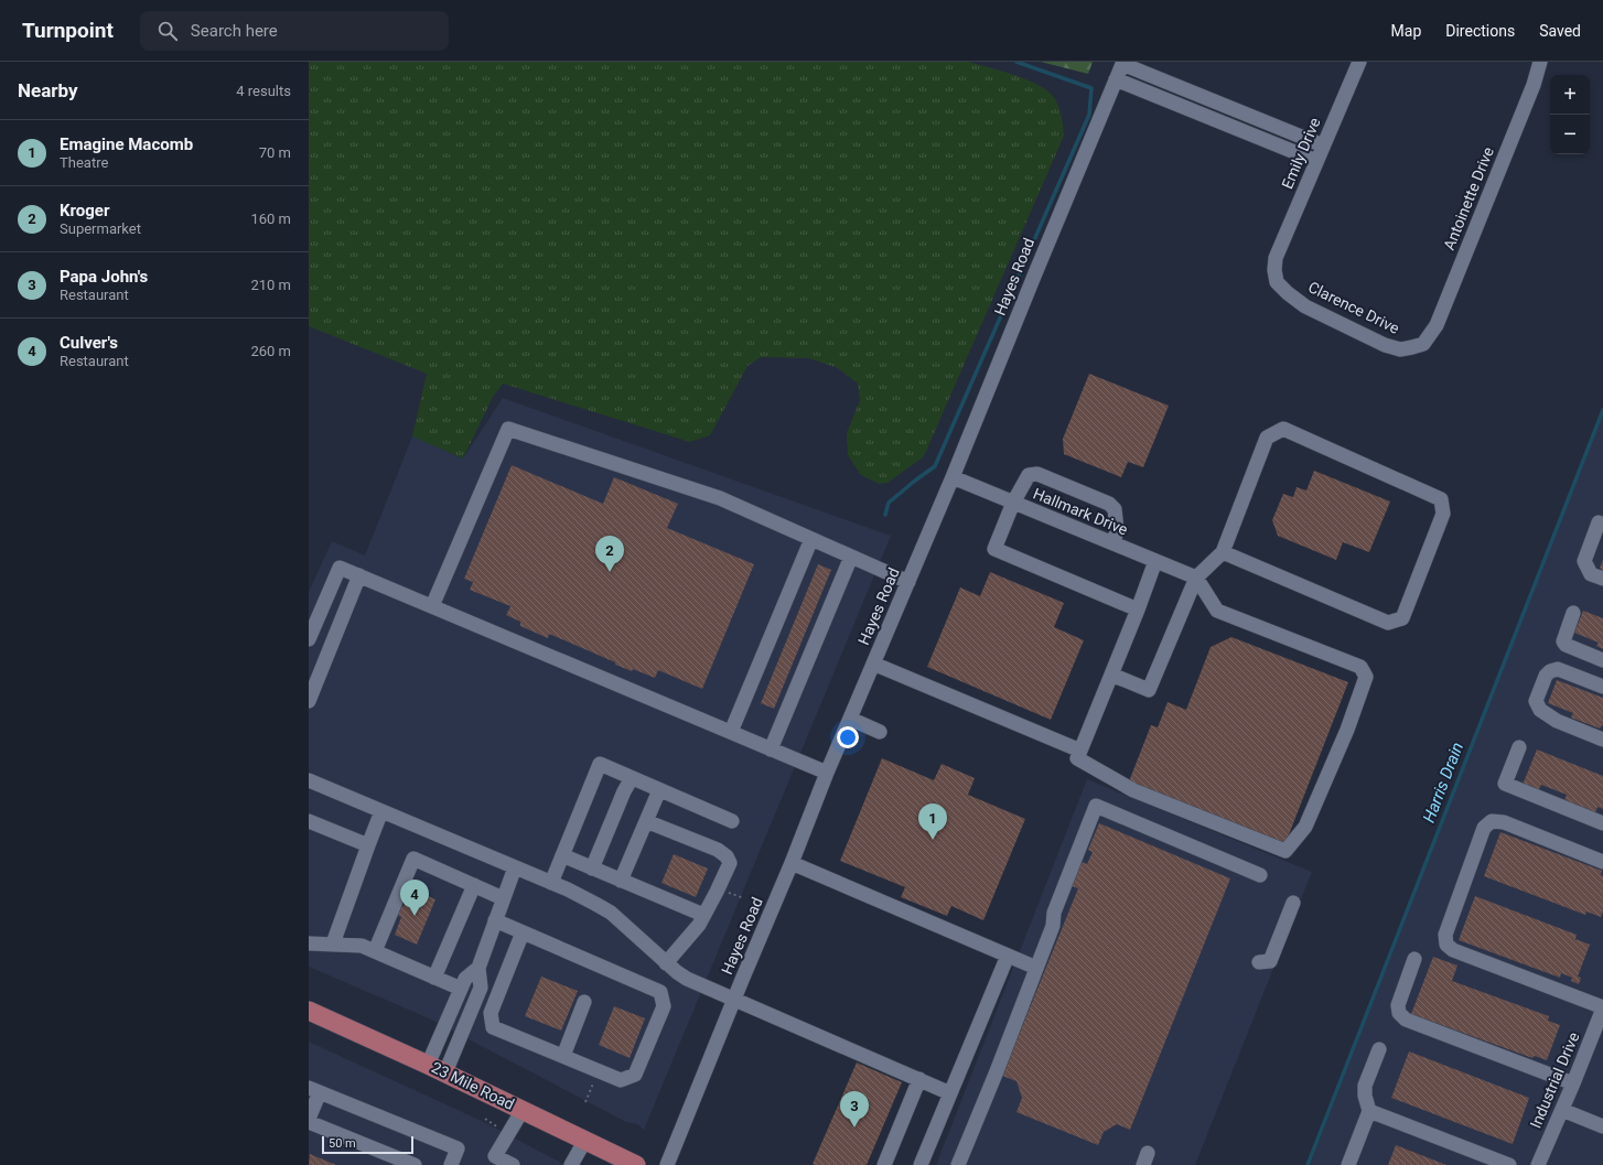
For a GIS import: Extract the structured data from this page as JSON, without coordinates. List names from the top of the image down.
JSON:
{
  "streets": {
    "main road": ["23 Mile Road"],
    "street": [
      "Emily Drive",
      "Antoinette Drive",
      "Hayes Road",
      "Clarence Drive",
      "Hallmark Drive",
      "Industrial Drive"
    ]
  },
  "crossings": [
    ["Emily Drive", "Clarence Drive"],
    ["Antoinette Drive", "Clarence Drive"],
    ["Hayes Road", "Hallmark Drive"]
  ],
  "water": ["Harris Drain"],
  "scale_bar": "50 m",
  "page": {
    "header": "Turnpoint",
    "search": "Search here",
    "nav": ["Map", "Directions", "Saved"],
    "heading": ["Nearby", "4 results"],
    "map_buttons": ["+", "−"],
    "list": [
      {
        "mark": "1",
        "name": "Emagine Macomb",
        "note": "Theatre",
        "value": "70 m"
      },
      {
        "mark": "2",
        "name": "Kroger",
        "note": "Supermarket",
        "value": "160 m"
      },
      {
        "mark": "3",
        "name": "Papa John's",
        "note": "Restaurant",
        "value": "210 m"
      },
      {
        "mark": "4",
        "name": "Culver's",
        "note": "Restaurant",
        "value": "260 m"
      }
    ],
    "pins": [
      "2",
      "1",
      "4",
      "3"
    ],
    "scale": "50 m"
  }
}
